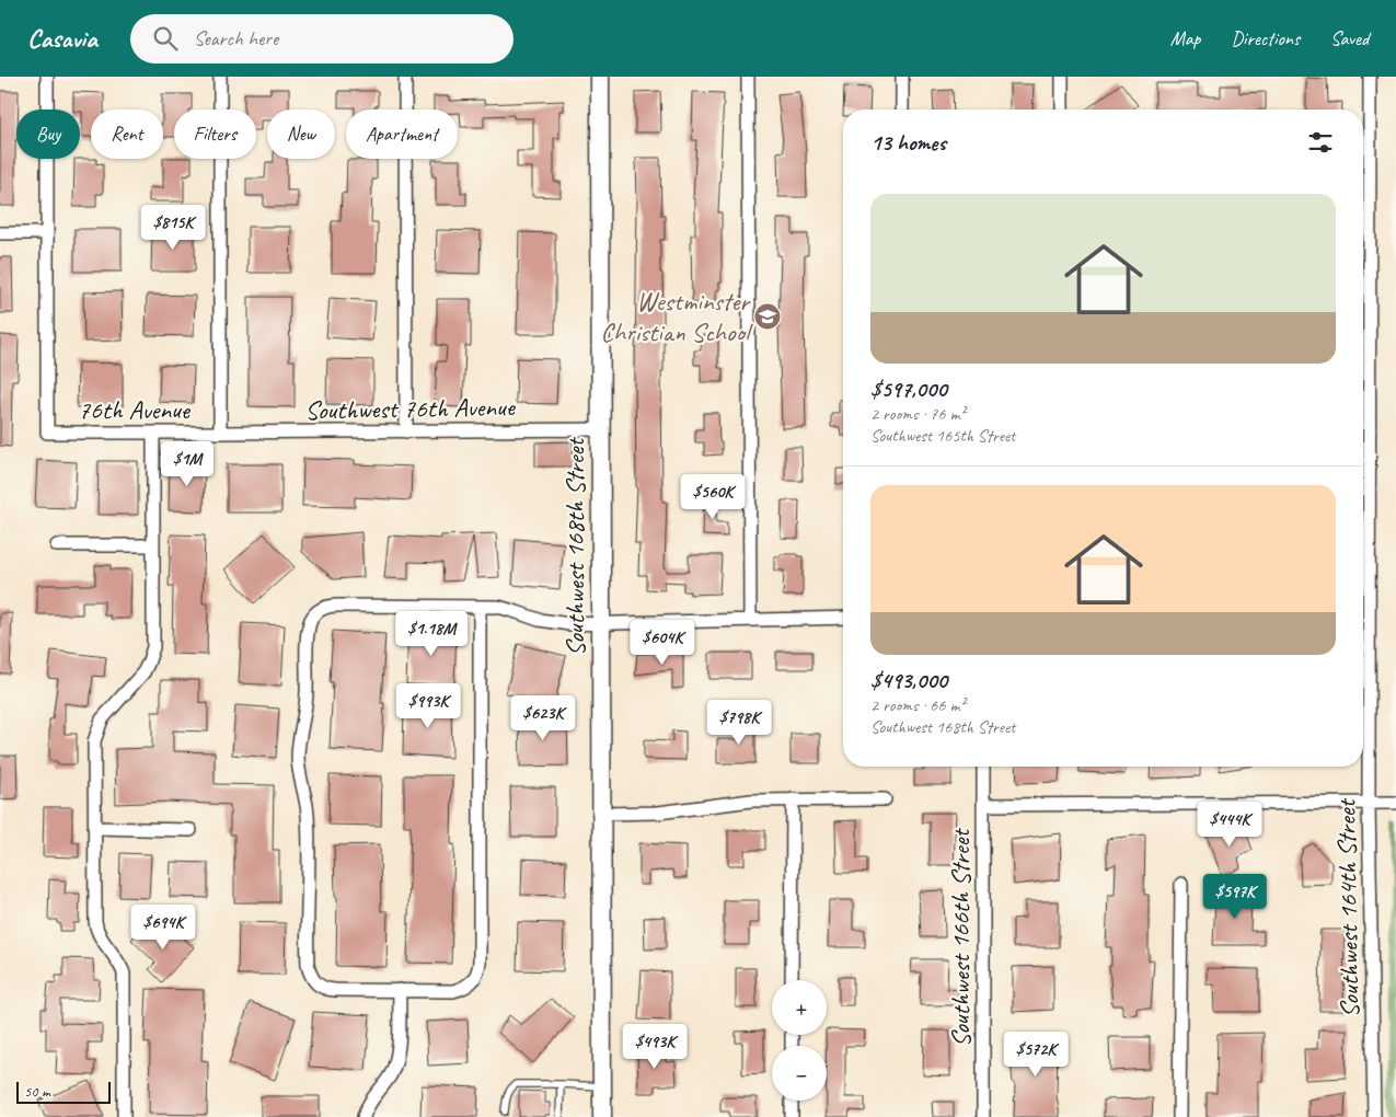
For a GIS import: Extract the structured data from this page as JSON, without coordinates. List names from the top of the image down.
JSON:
{
  "streets": {
    "street": [
      "Southwest 76th Avenue",
      "76th Avenue",
      "Southwest 168th Street",
      "Southwest 164th Street",
      "Southwest 166th Street"
    ]
  },
  "crossings": [
    ["Southwest 76th Avenue", "76th Avenue"],
    ["Southwest 76th Avenue", "Southwest 168th Street"]
  ],
  "places": {
    "school or university": ["Westminster Christian School"]
  },
  "scale_bar": "50 m",
  "page": {
    "header": "Casavia",
    "search": "Search here",
    "nav": ["Map", "Directions", "Saved"],
    "chip": [
      "Buy",
      "Rent",
      "Filters",
      "New",
      "Apartment"
    ],
    "heading": "13 homes",
    "list": [
      {
        "name": "$597,000",
        "note": "2 rooms · 76 m² · Southwest 165th Street"
      },
      {
        "name": "$493,000",
        "note": "2 rooms · 66 m² · Southwest 168th Street"
      }
    ],
    "price": [
      "$815K",
      "$1M",
      "$560K",
      "$1.18M",
      "$604K",
      "$993K",
      "$623K",
      "$798K",
      "$444K",
      "$597K",
      "$694K",
      "$493K",
      "$572K"
    ],
    "map_buttons": ["+", "−"],
    "scale": "50 m"
  }
}
